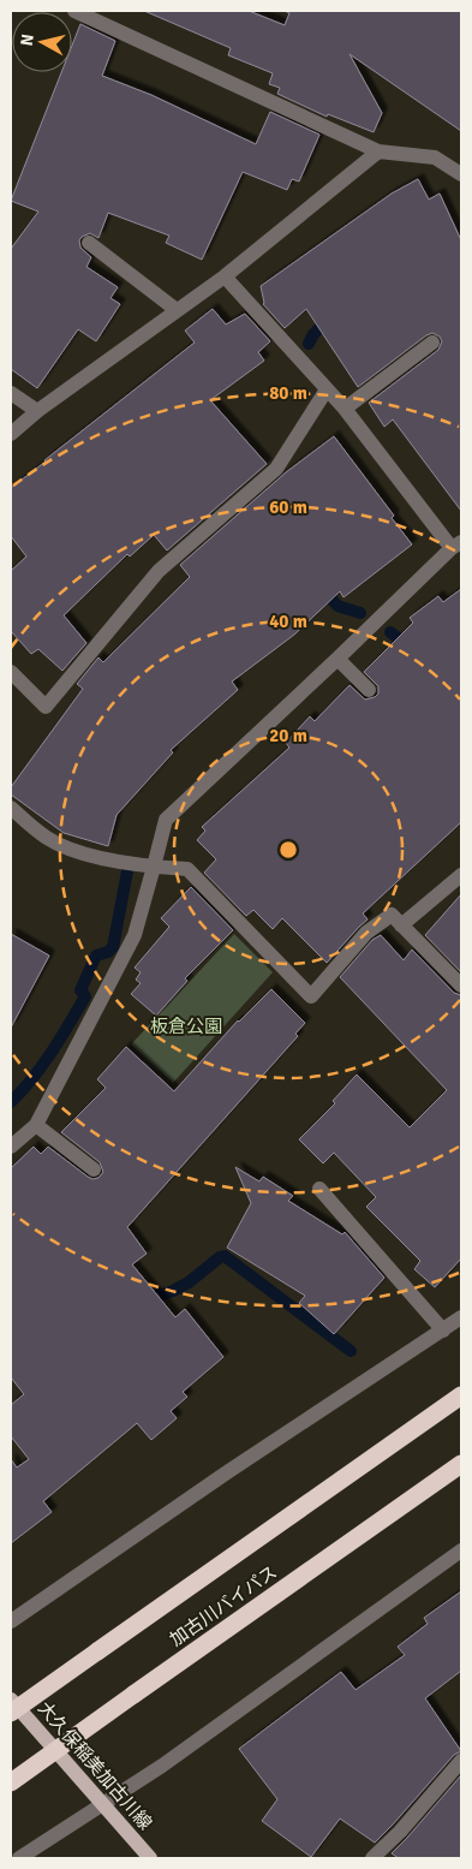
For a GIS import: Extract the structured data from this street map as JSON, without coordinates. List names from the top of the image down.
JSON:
{
  "streets": {
    "highway": ["加古川バイパス"],
    "main road": ["大久保稲美加古川線"]
  },
  "parks": ["板倉公園"],
  "north": "left",
  "rings": [
    "80 m",
    "60 m",
    "40 m",
    "20 m"
  ]
}
